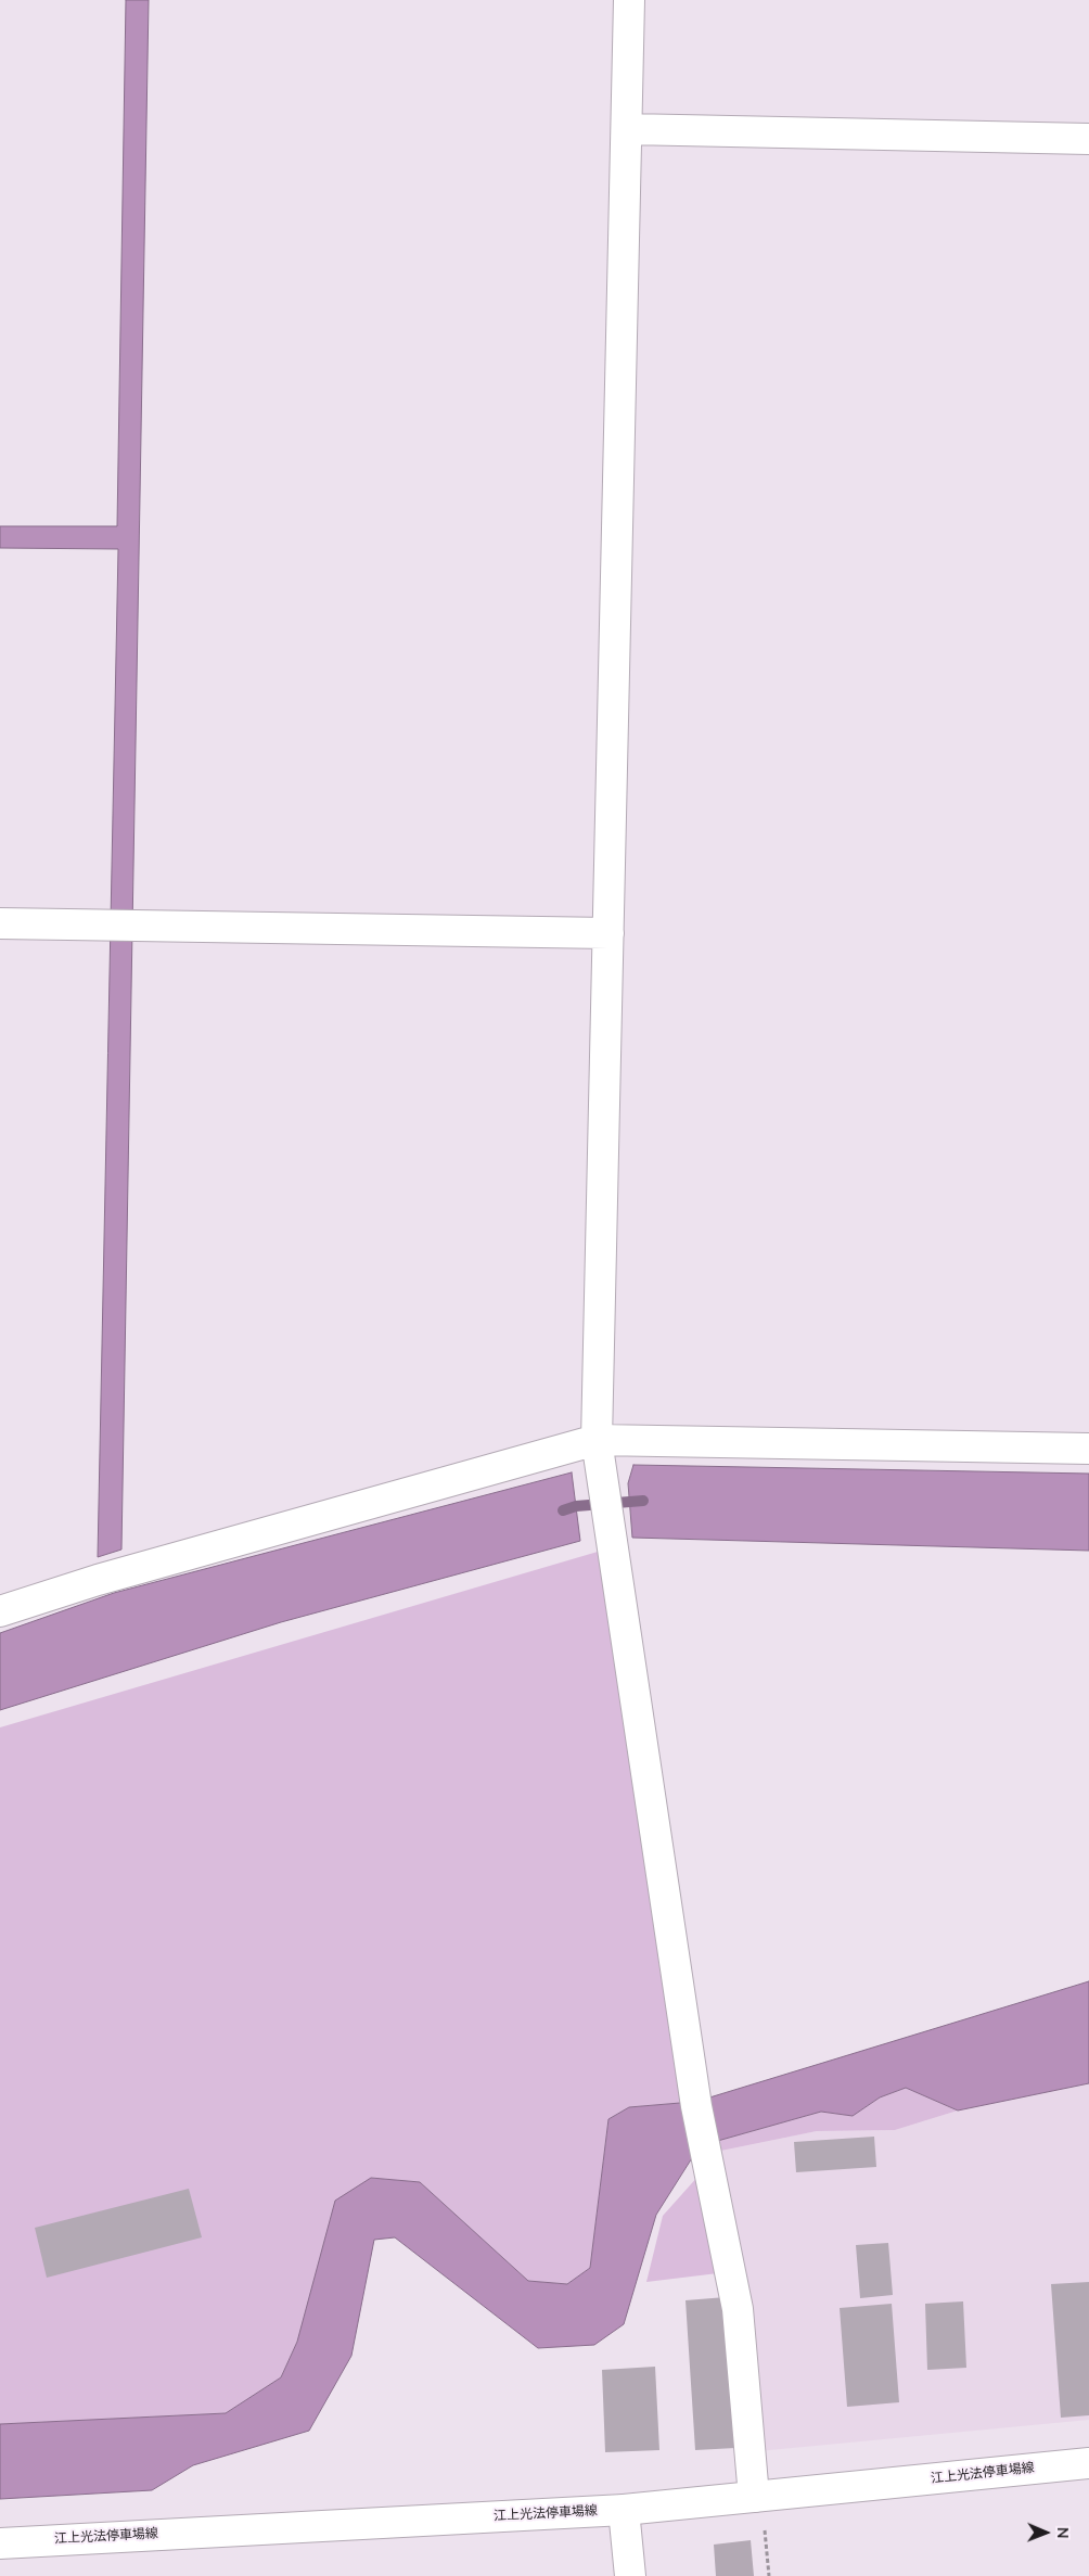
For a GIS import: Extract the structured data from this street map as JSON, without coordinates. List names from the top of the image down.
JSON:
{
  "streets": {
    "street": ["江上光法停車場線"]
  },
  "north": "right"
}
